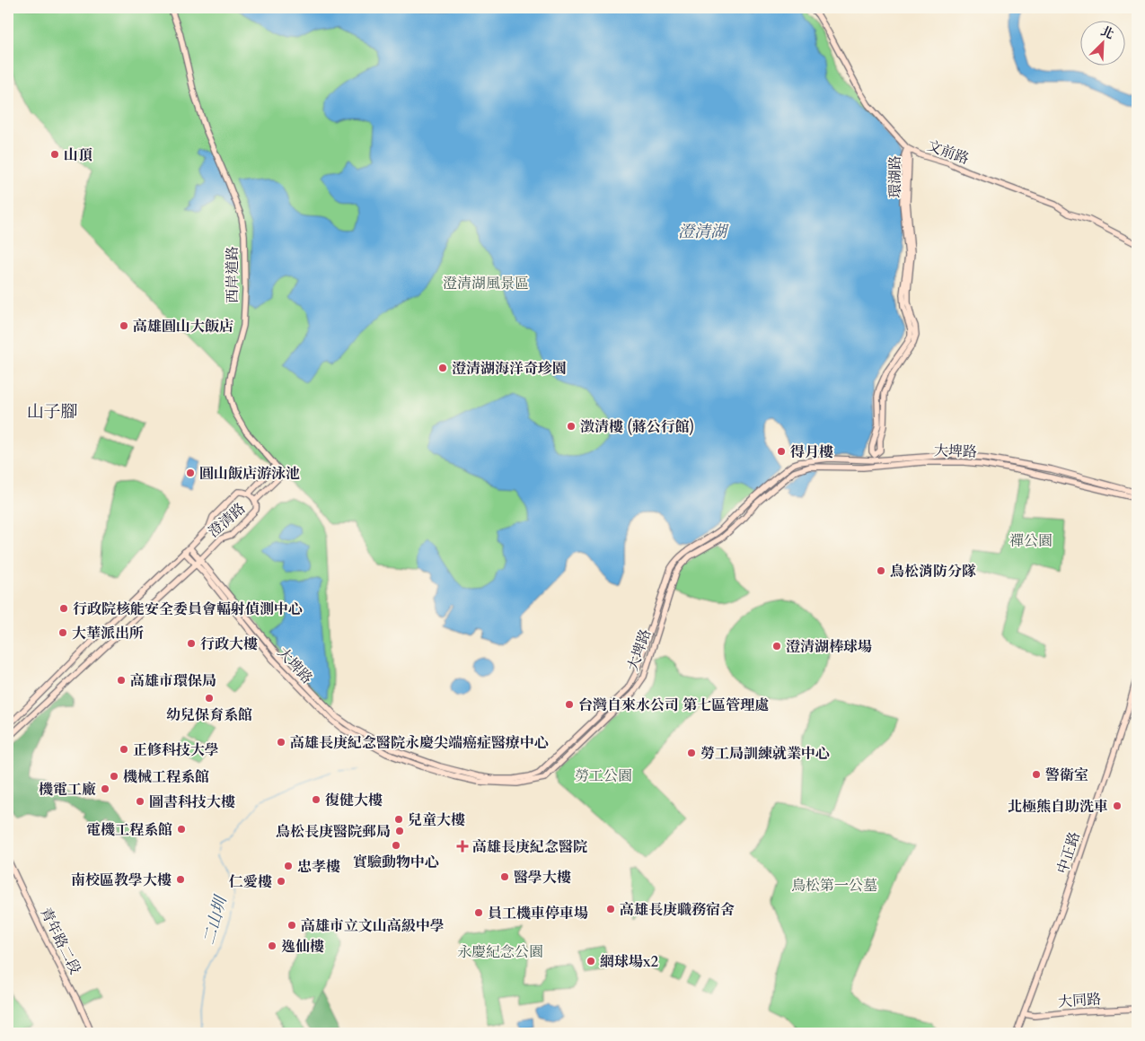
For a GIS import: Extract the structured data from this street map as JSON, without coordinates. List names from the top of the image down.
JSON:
{
  "streets": {
    "main road": [
      "文前路",
      "環湖路",
      "西岸道路",
      "大埤路",
      "澄清路",
      "中正路",
      "青年路二段",
      "大同路"
    ]
  },
  "crossings": [
    ["文前路", "環湖路"],
    ["西岸道路", "澄清路"],
    ["大埤路", "澄清路"],
    ["中正路", "大同路"]
  ],
  "districts": ["山子腳"],
  "water": ["澄清湖", "二山圳"],
  "parks": [
    "澄清湖風景區",
    "禪公園",
    "勞工公園",
    "鳥松第一公墓",
    "永慶紀念公園"
  ],
  "places": {
    "other": [
      "山頂",
      "高雄圓山大飯店",
      "澄清湖海洋奇珍園",
      "澂清樓 (蔣公行館)",
      "得月樓",
      "圓山飯店游泳池",
      "鳥松消防分隊",
      "行政院核能安全委員會輻射偵測中心",
      "大華派出所",
      "行政大樓",
      "澄清湖棒球場",
      "高雄市環保局",
      "幼兒保育系館",
      "台灣自來水公司 第七區管理處",
      "高雄長庚紀念醫院永慶尖端癌症醫療中心",
      "正修科技大學",
      "勞工局訓練就業中心",
      "警衛室",
      "機械工程系館",
      "機電工廠",
      "復健大樓",
      "圖書科技大樓",
      "北極熊自助洗車",
      "兒童大樓",
      "電機工程系館",
      "鳥松長庚醫院郵局",
      "實驗動物中心",
      "忠孝樓",
      "醫學大樓",
      "南校區教學大樓",
      "仁愛樓",
      "高雄長庚職務宿舍",
      "員工機車停車場",
      "高雄市立文山高級中學",
      "逸仙樓",
      "網球場x2"
    ],
    "health": ["高雄長庚紀念醫院"]
  },
  "north": "top right"
}
